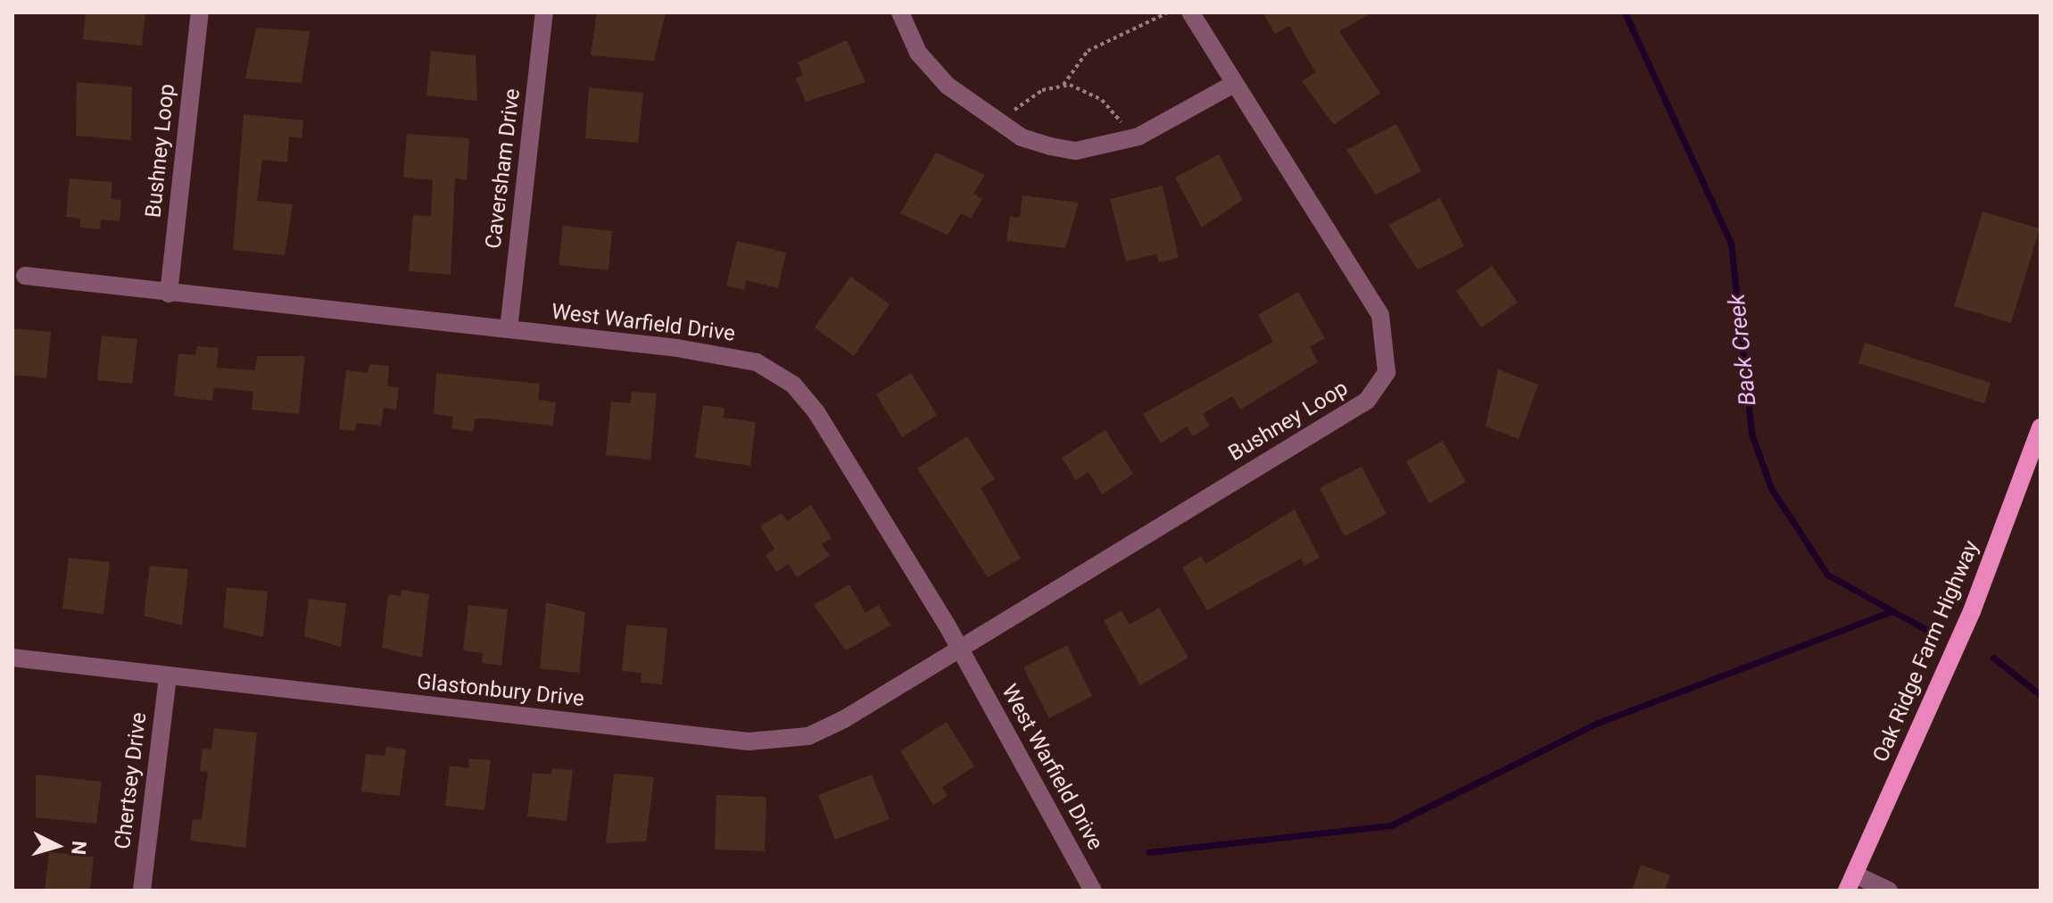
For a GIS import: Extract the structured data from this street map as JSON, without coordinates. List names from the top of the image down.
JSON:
{
  "streets": {
    "main road": ["Oak Ridge Farm Highway"],
    "street": [
      "Bushney Loop",
      "Caversham Drive",
      "West Warfield Drive",
      "Glastonbury Drive",
      "Chertsey Drive"
    ]
  },
  "crossings": [
    ["Bushney Loop", "West Warfield Drive"],
    ["Bushney Loop", "Glastonbury Drive"],
    ["Caversham Drive", "West Warfield Drive"],
    ["West Warfield Drive", "Glastonbury Drive"],
    ["Glastonbury Drive", "Chertsey Drive"]
  ],
  "water": ["Back Creek"],
  "north": "right"
}
